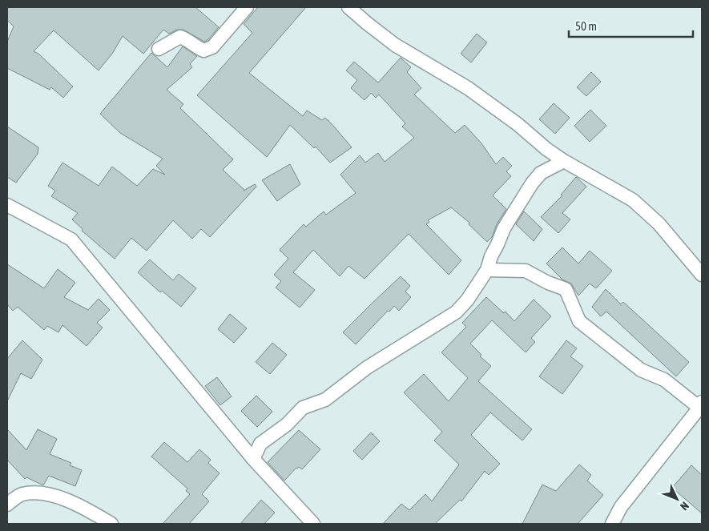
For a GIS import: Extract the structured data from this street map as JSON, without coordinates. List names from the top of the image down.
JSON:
{
  "scale_bar": "50 m",
  "north": "bottom right"
}
